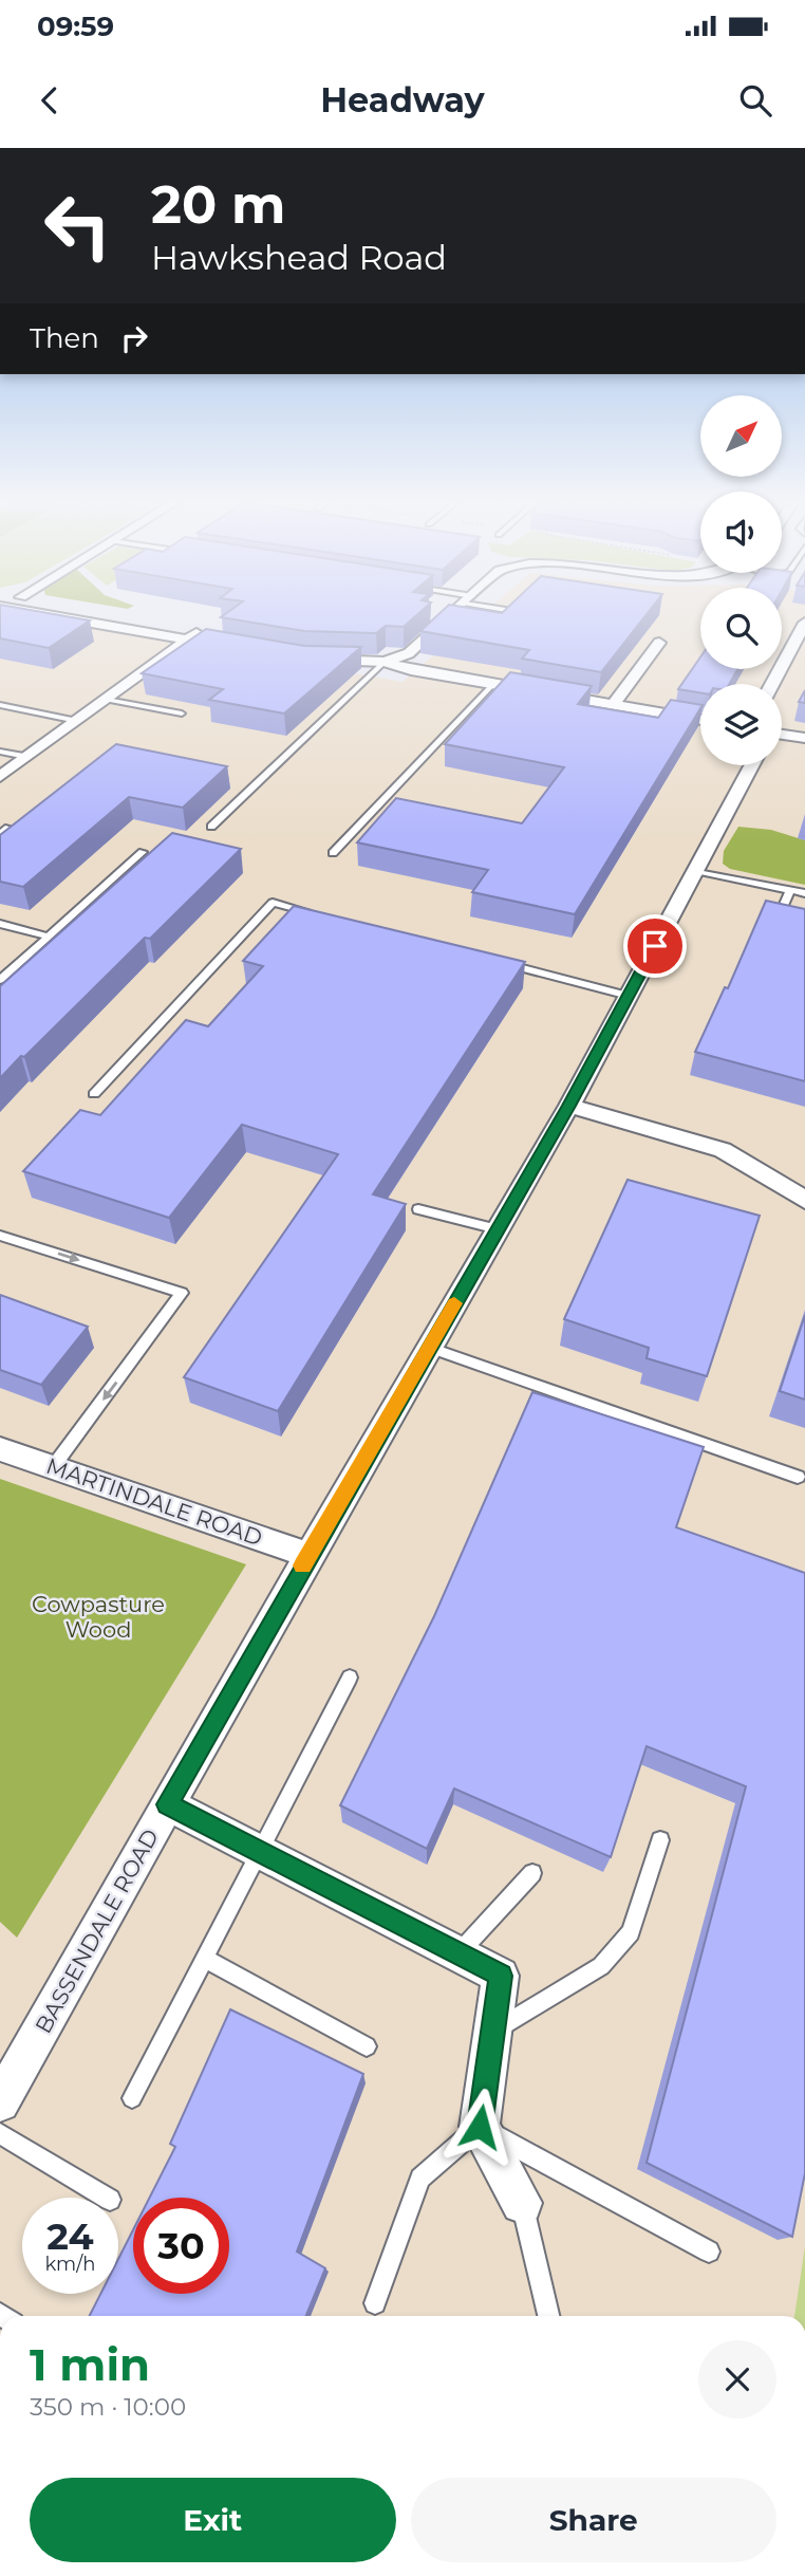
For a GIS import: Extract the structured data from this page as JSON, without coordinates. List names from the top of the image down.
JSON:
{
  "streets": {
    "street": ["MARTINDALE ROAD", "BASSENDALE ROAD"]
  },
  "crossings": [
    ["MARTINDALE ROAD", "BASSENDALE ROAD"]
  ],
  "parks": ["Cowpasture Wood"],
  "north": "top right",
  "page": {
    "status": "09:59",
    "header": "Headway",
    "turn": ["20 m", "Hawkshead Road"],
    "then": "Then",
    "speed": "24 km/h",
    "limit": "30",
    "heading": ["1 min", "350 m · 10:00"],
    "buttons": ["Exit", "Share"]
  }
}
